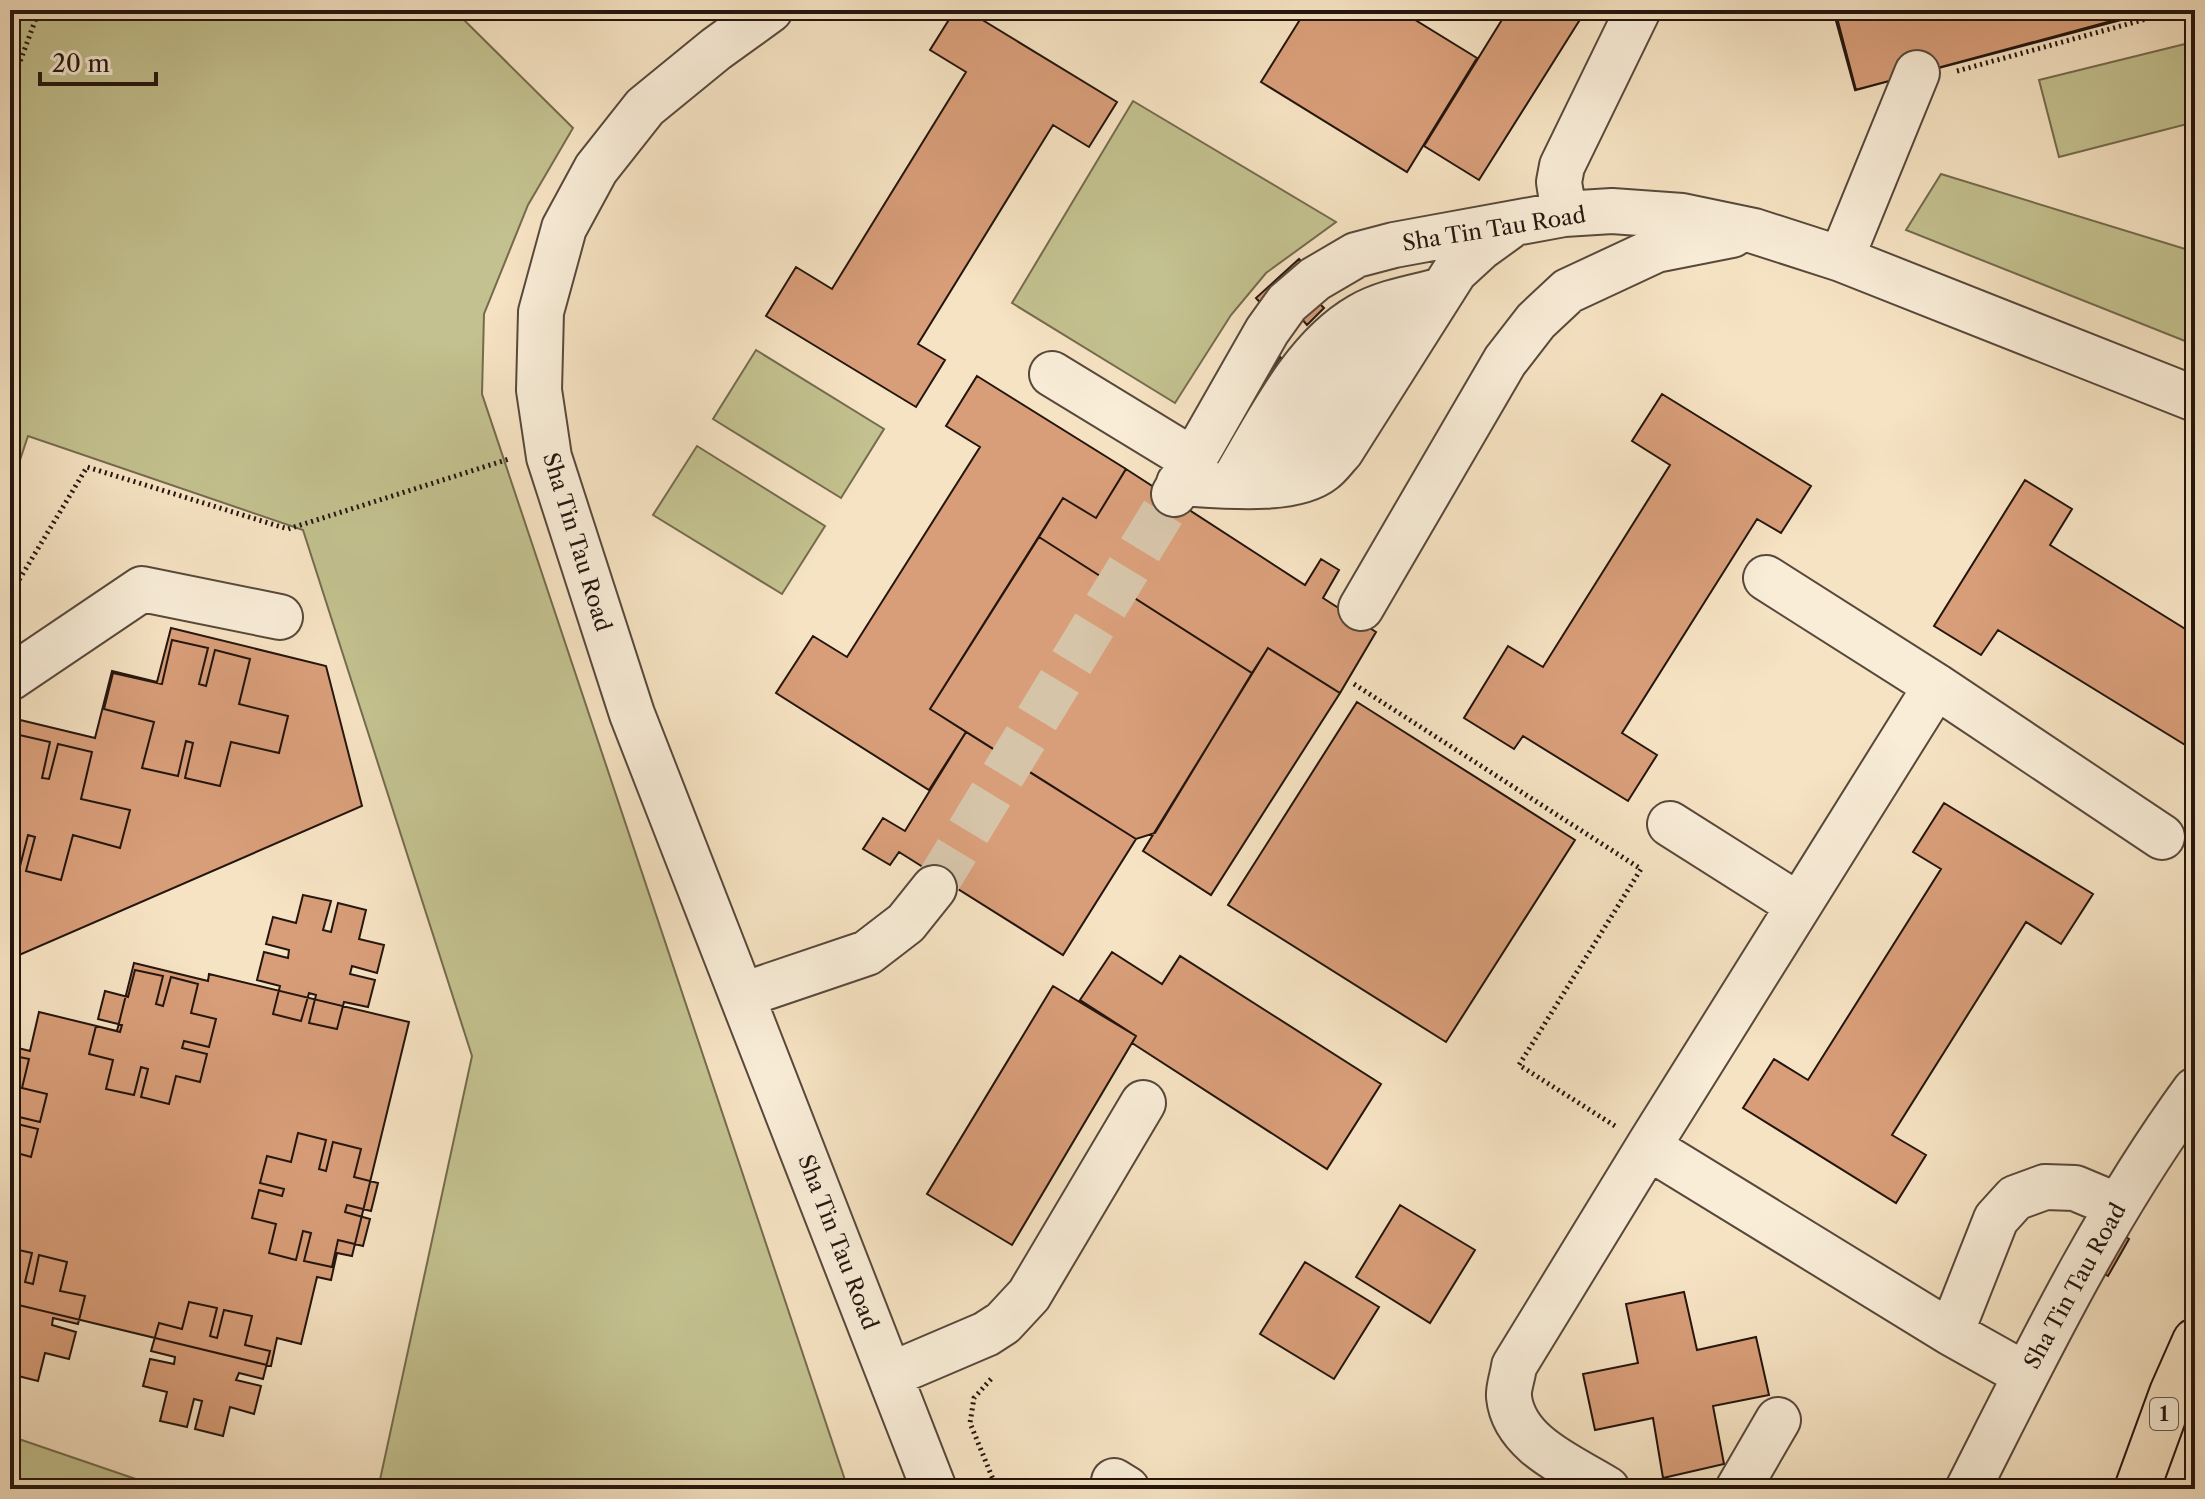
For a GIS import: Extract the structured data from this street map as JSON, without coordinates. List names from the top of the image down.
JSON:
{
  "streets": {
    "highway": ["1"],
    "street": ["Sha Tin Tau Road"]
  },
  "scale_bar": "20 m"
}
